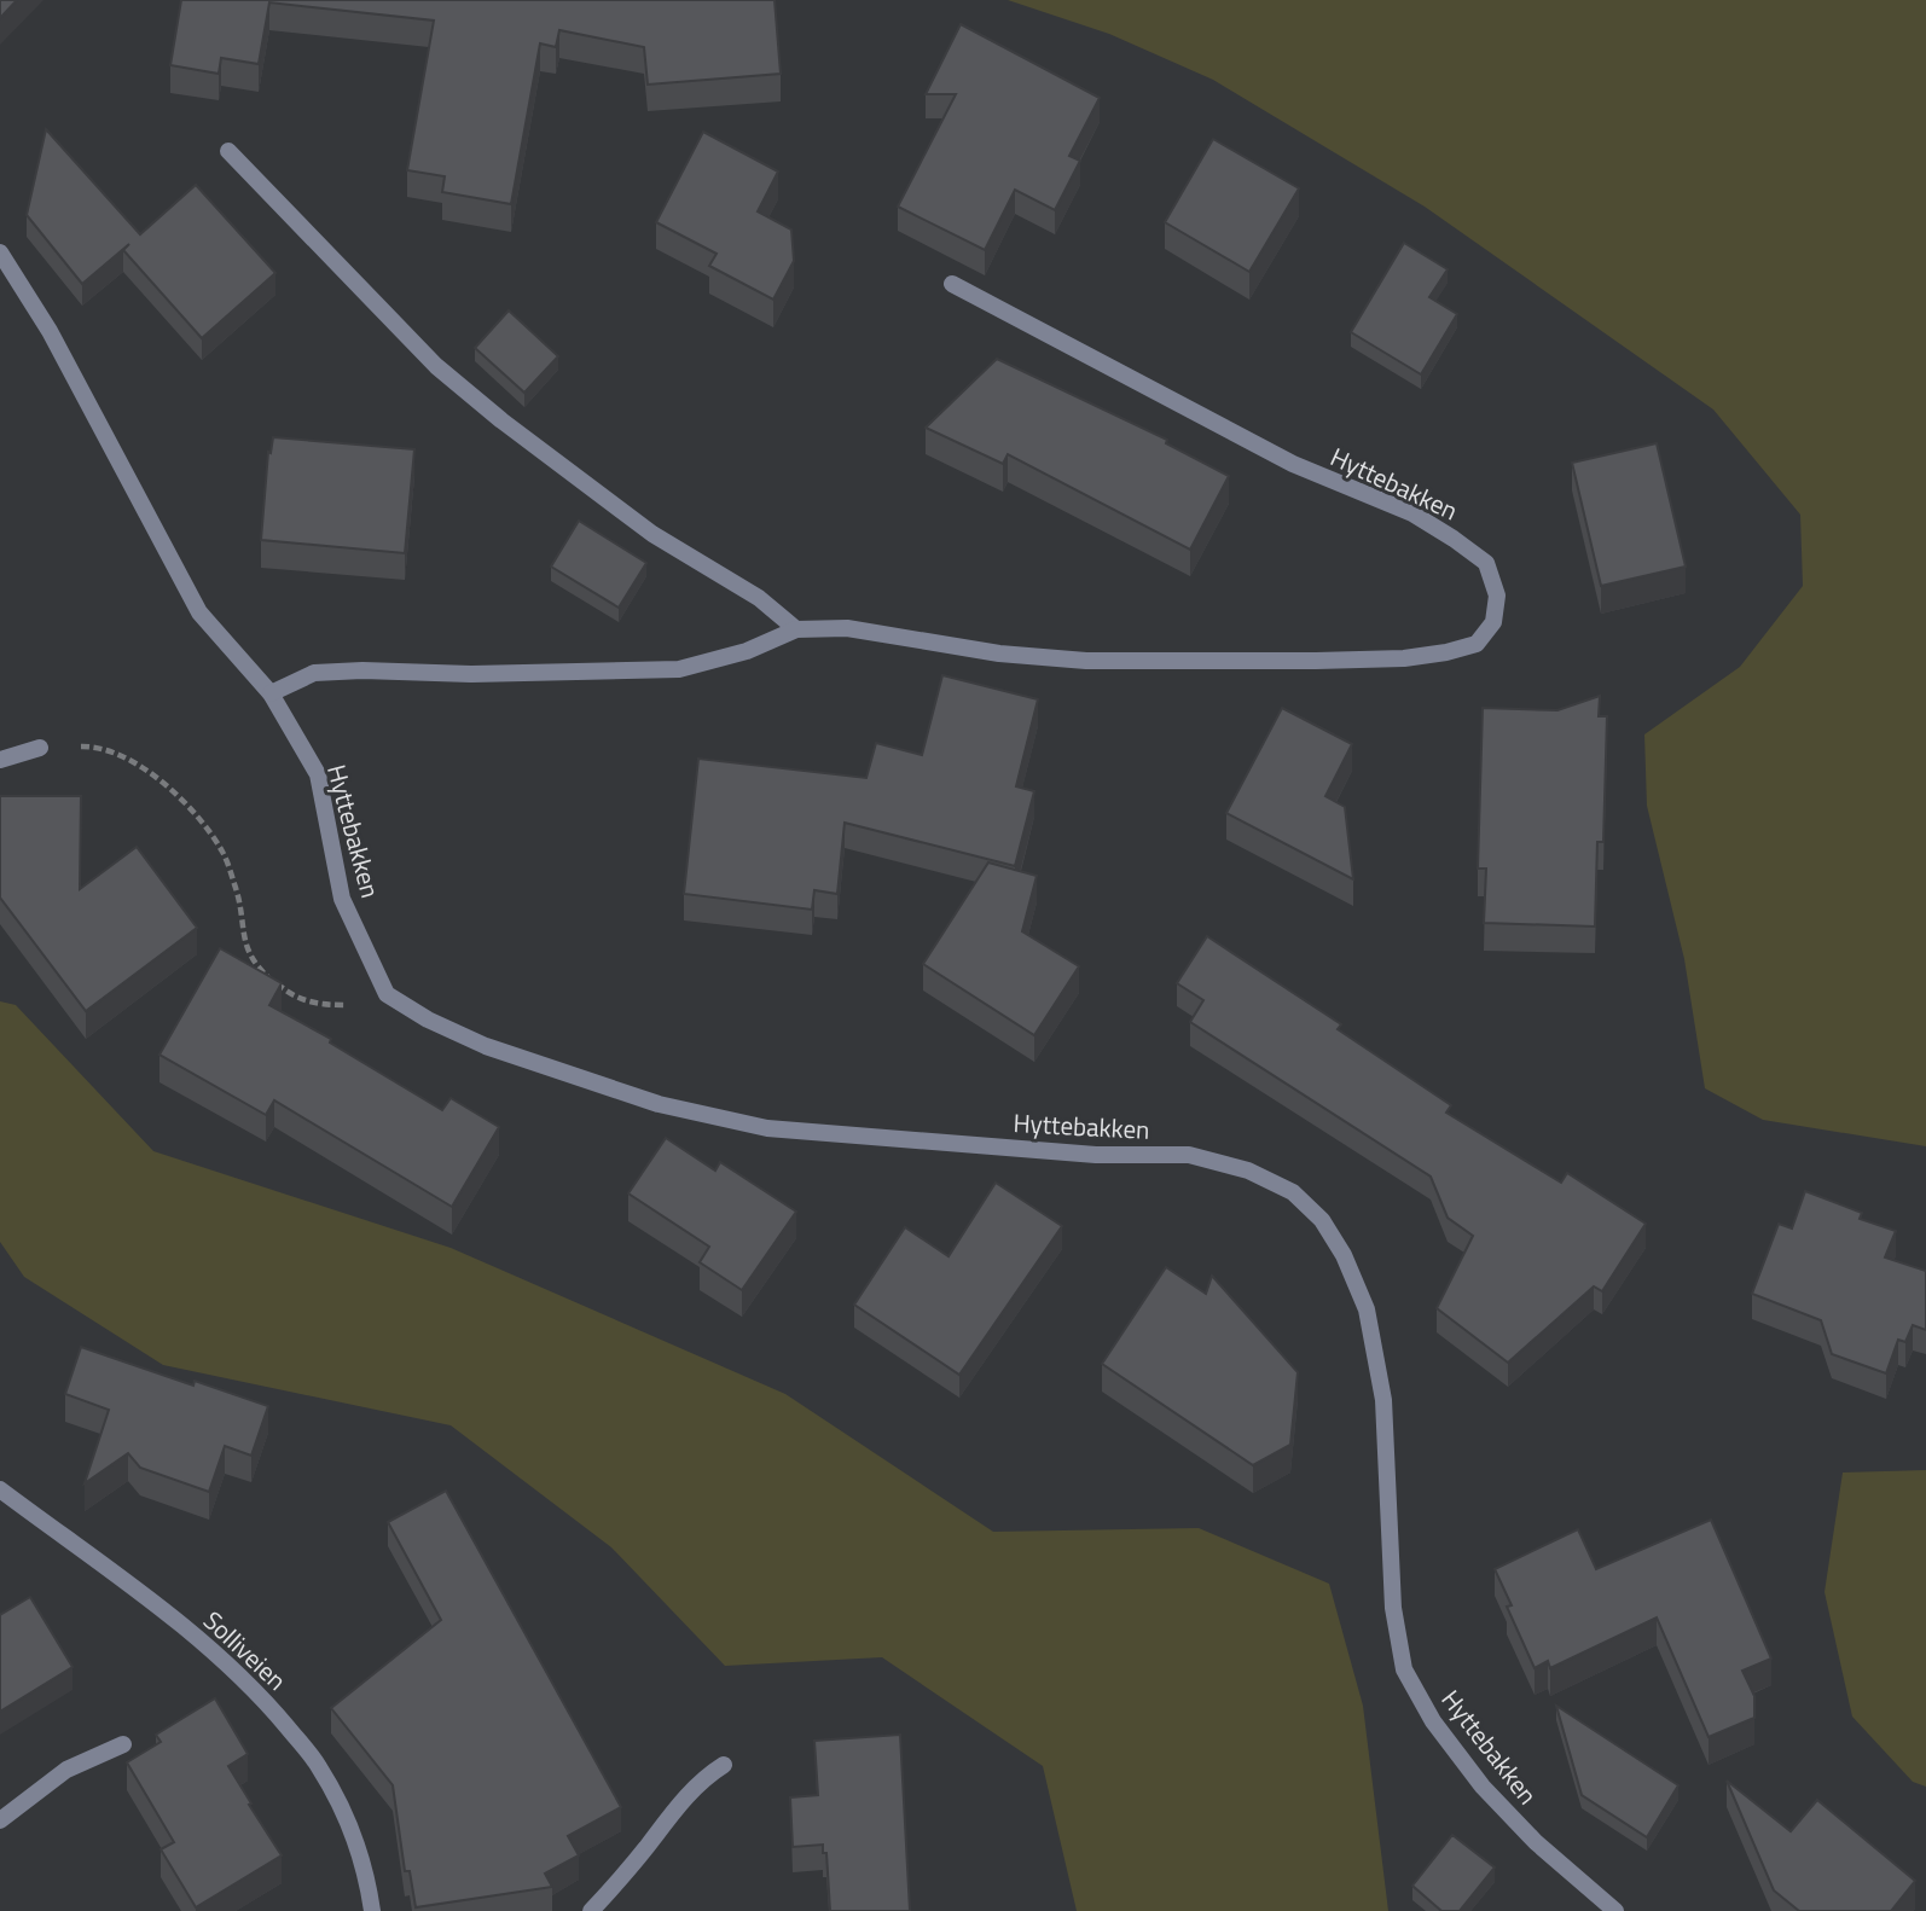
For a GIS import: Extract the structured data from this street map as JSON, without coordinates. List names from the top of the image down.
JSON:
{
  "streets": {
    "street": ["Hyttebakken", "Solliveien"]
  }
}
